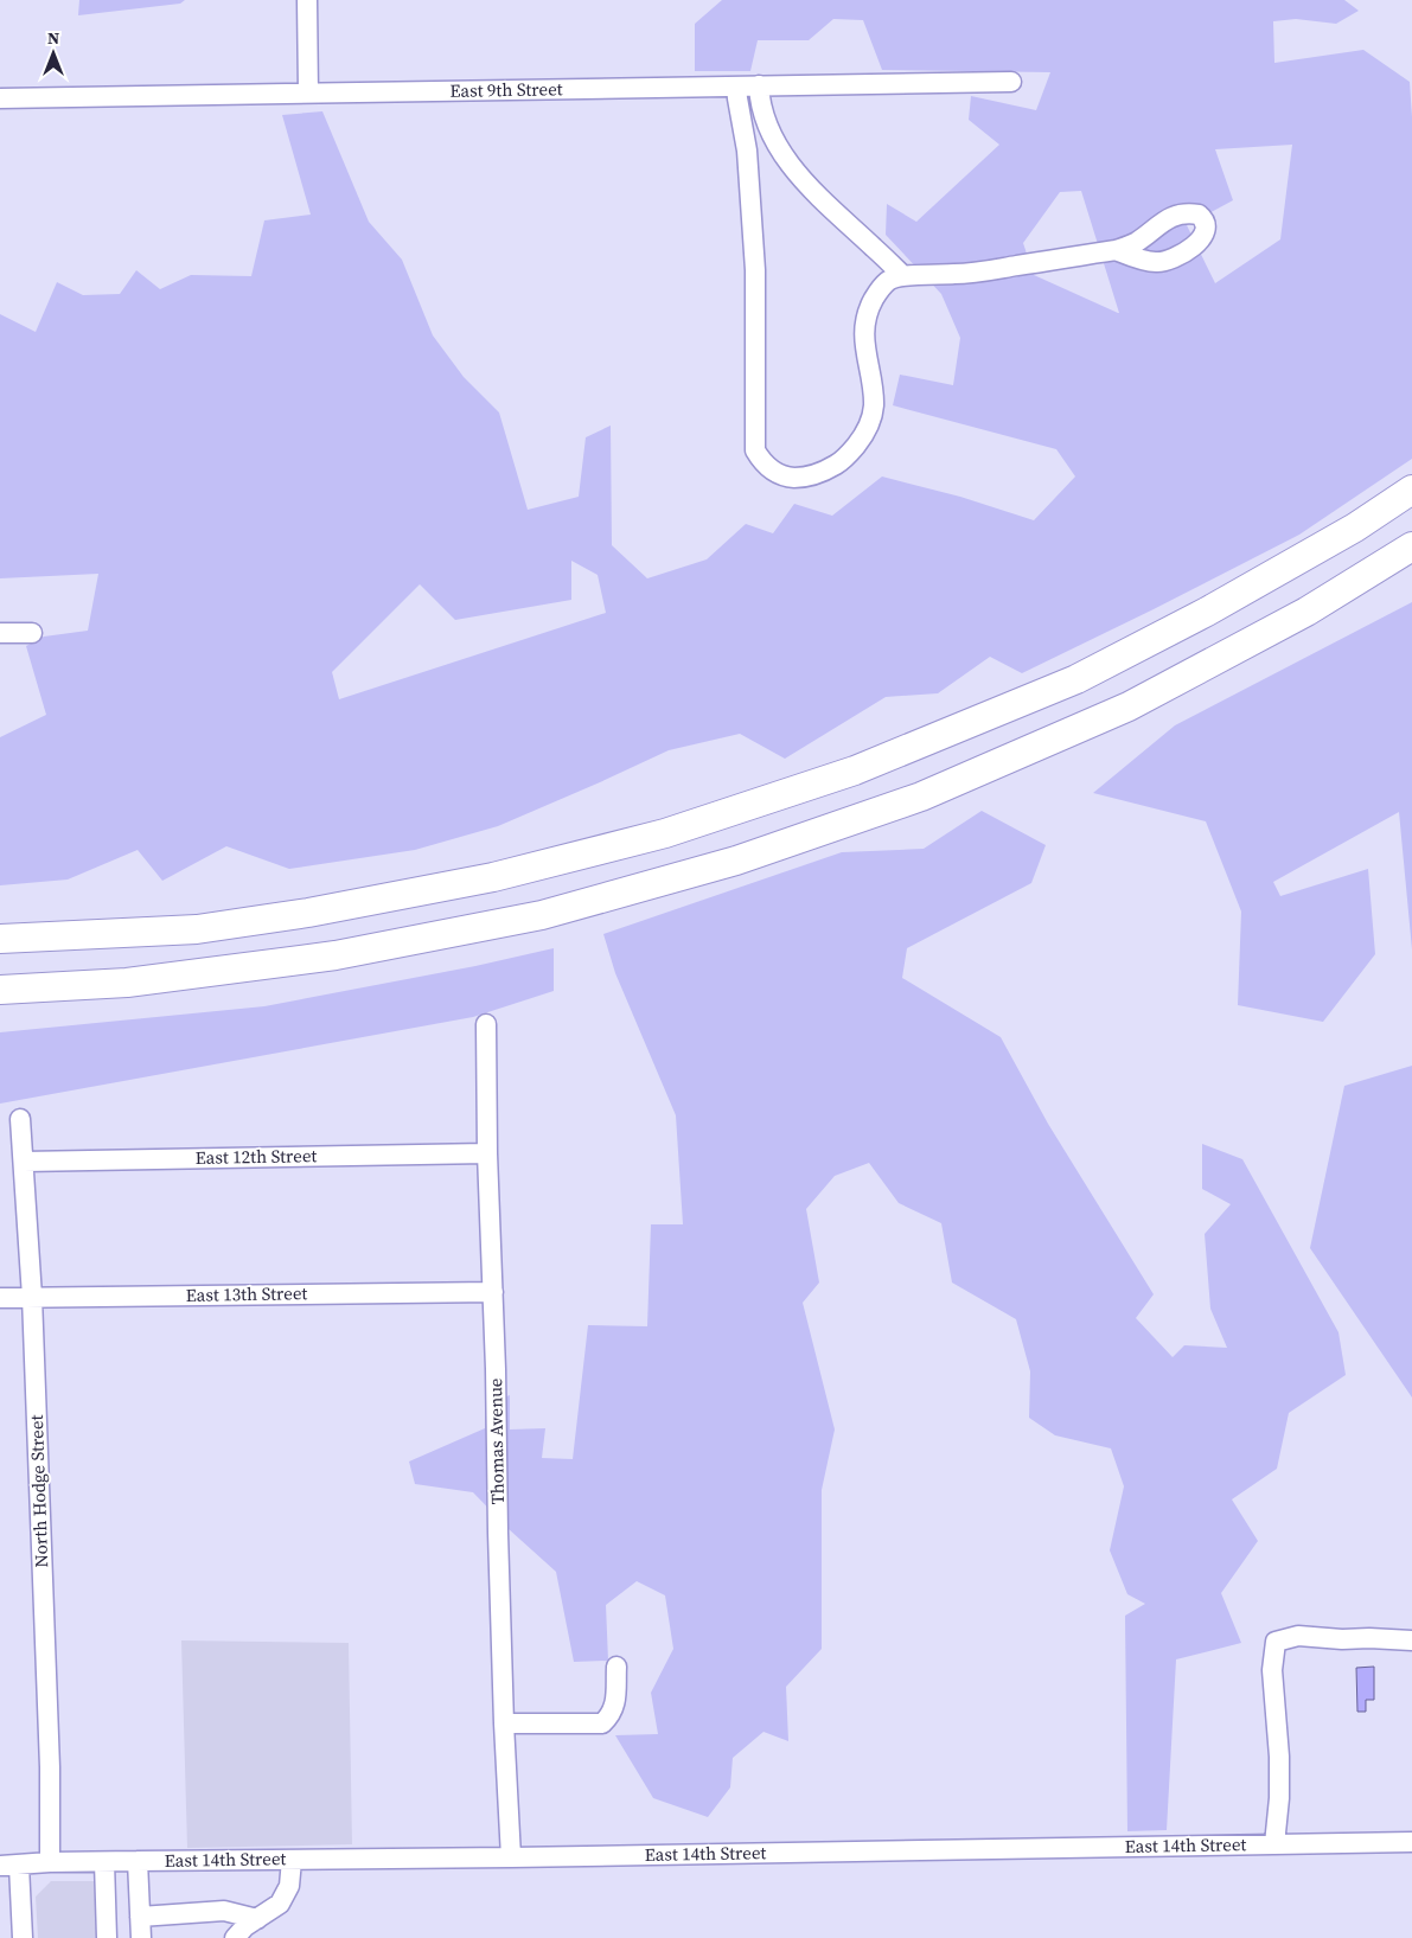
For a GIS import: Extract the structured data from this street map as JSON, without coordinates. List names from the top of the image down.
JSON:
{
  "streets": {
    "street": [
      "East 9th Street",
      "East 12th Street",
      "East 13th Street",
      "Thomas Avenue",
      "North Hodge Street",
      "East 14th Street"
    ]
  },
  "crossings": [
    ["East 12th Street", "Thomas Avenue"],
    ["East 12th Street", "North Hodge Street"],
    ["East 13th Street", "Thomas Avenue"],
    ["East 13th Street", "North Hodge Street"],
    ["Thomas Avenue", "East 14th Street"],
    ["North Hodge Street", "East 14th Street"]
  ],
  "north": "top"
}
